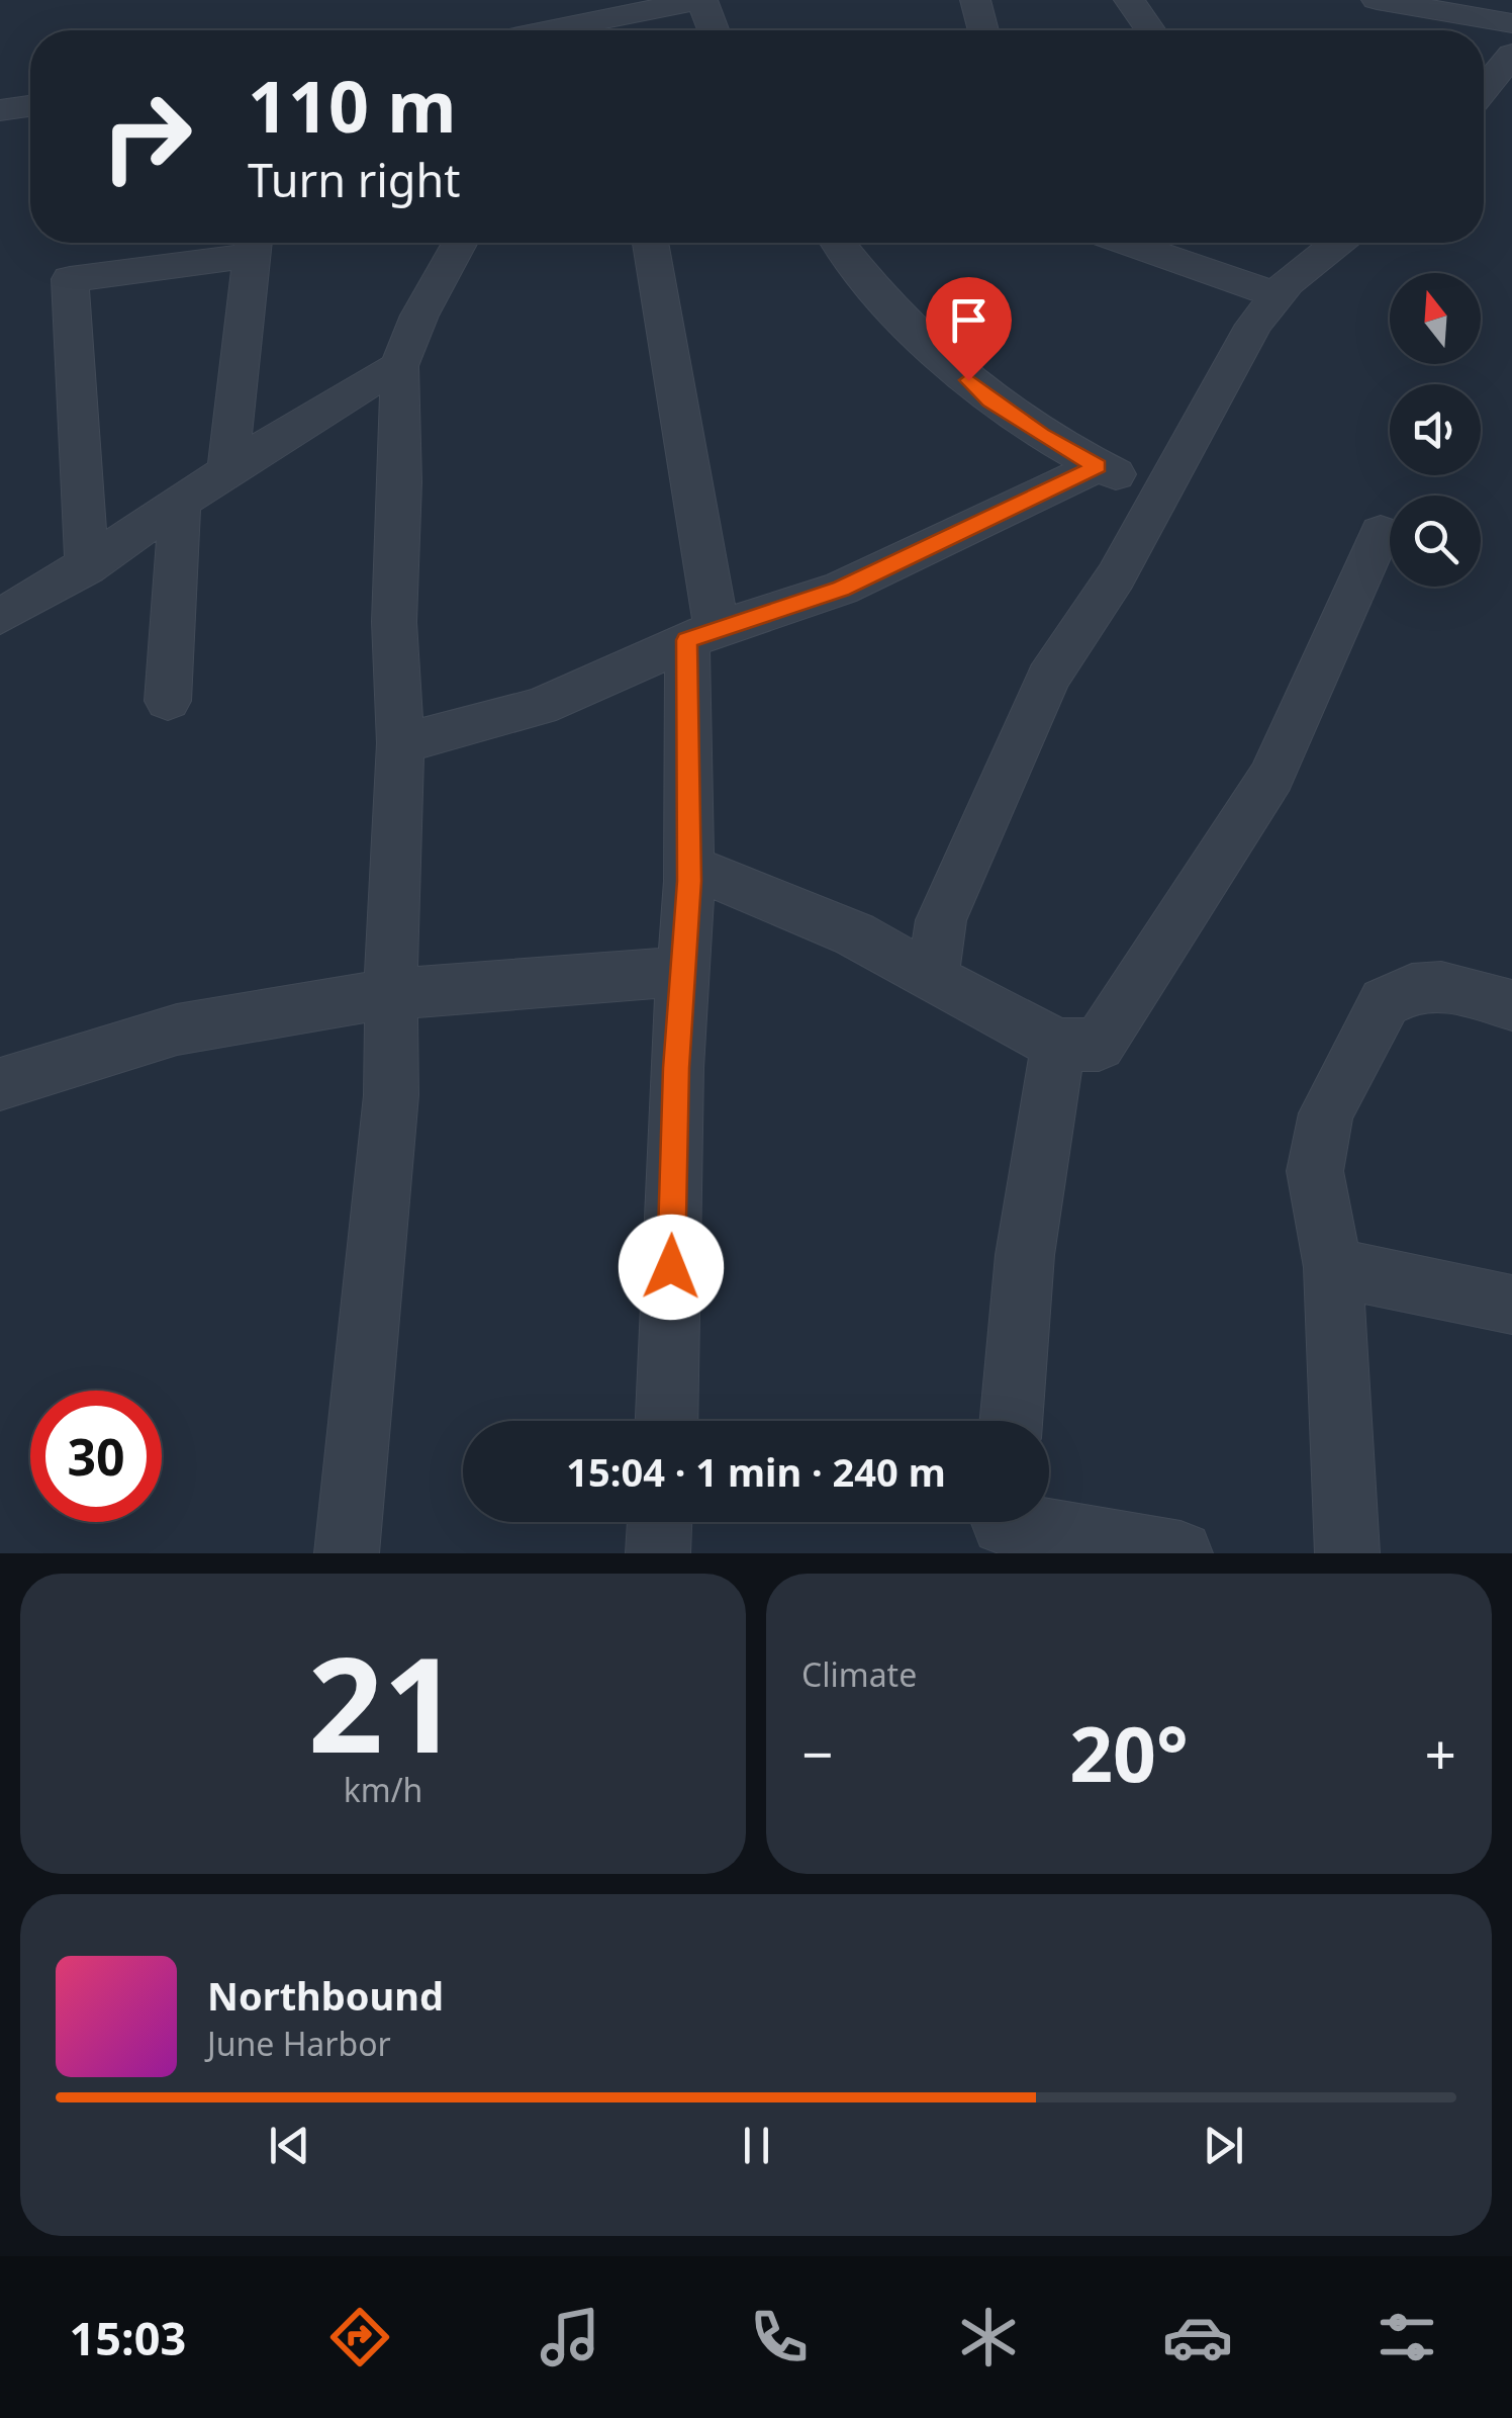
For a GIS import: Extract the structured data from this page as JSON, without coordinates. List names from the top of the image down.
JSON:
{
  "north": "top",
  "page": {
    "turn": ["110 m", "Turn right"],
    "limit": "30",
    "trip": "15:04 · 1 min · 240 m",
    "tile": [
      ["21", "km/h"],
      "Climate"
    ],
    "heat": ["−", "20°", "+"],
    "song": ["Northbound", "June Harbor"],
    "tabs": "15:03"
  }
}
